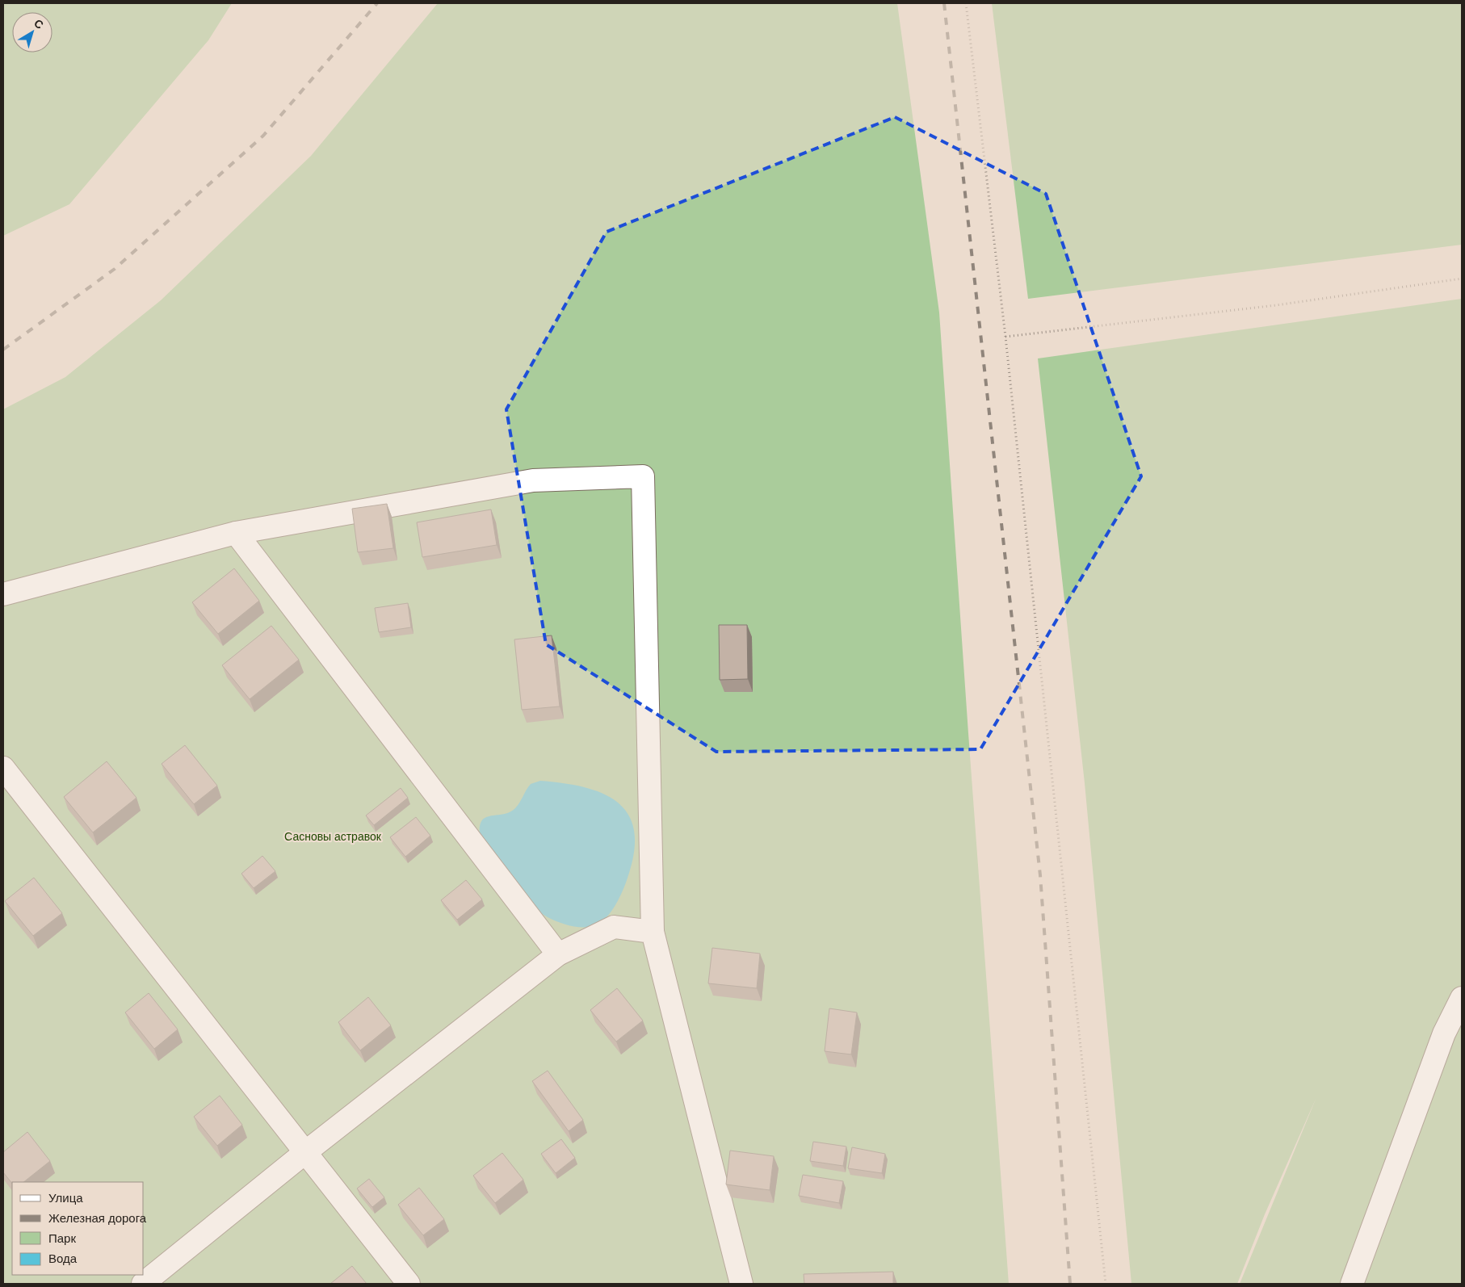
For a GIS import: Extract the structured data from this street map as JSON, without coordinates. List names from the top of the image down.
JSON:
{
  "parks": ["Сасновы астравок"],
  "legend": [
    "Улица",
    "Железная дорога",
    "Парк",
    "Вода"
  ],
  "north": "top right"
}
